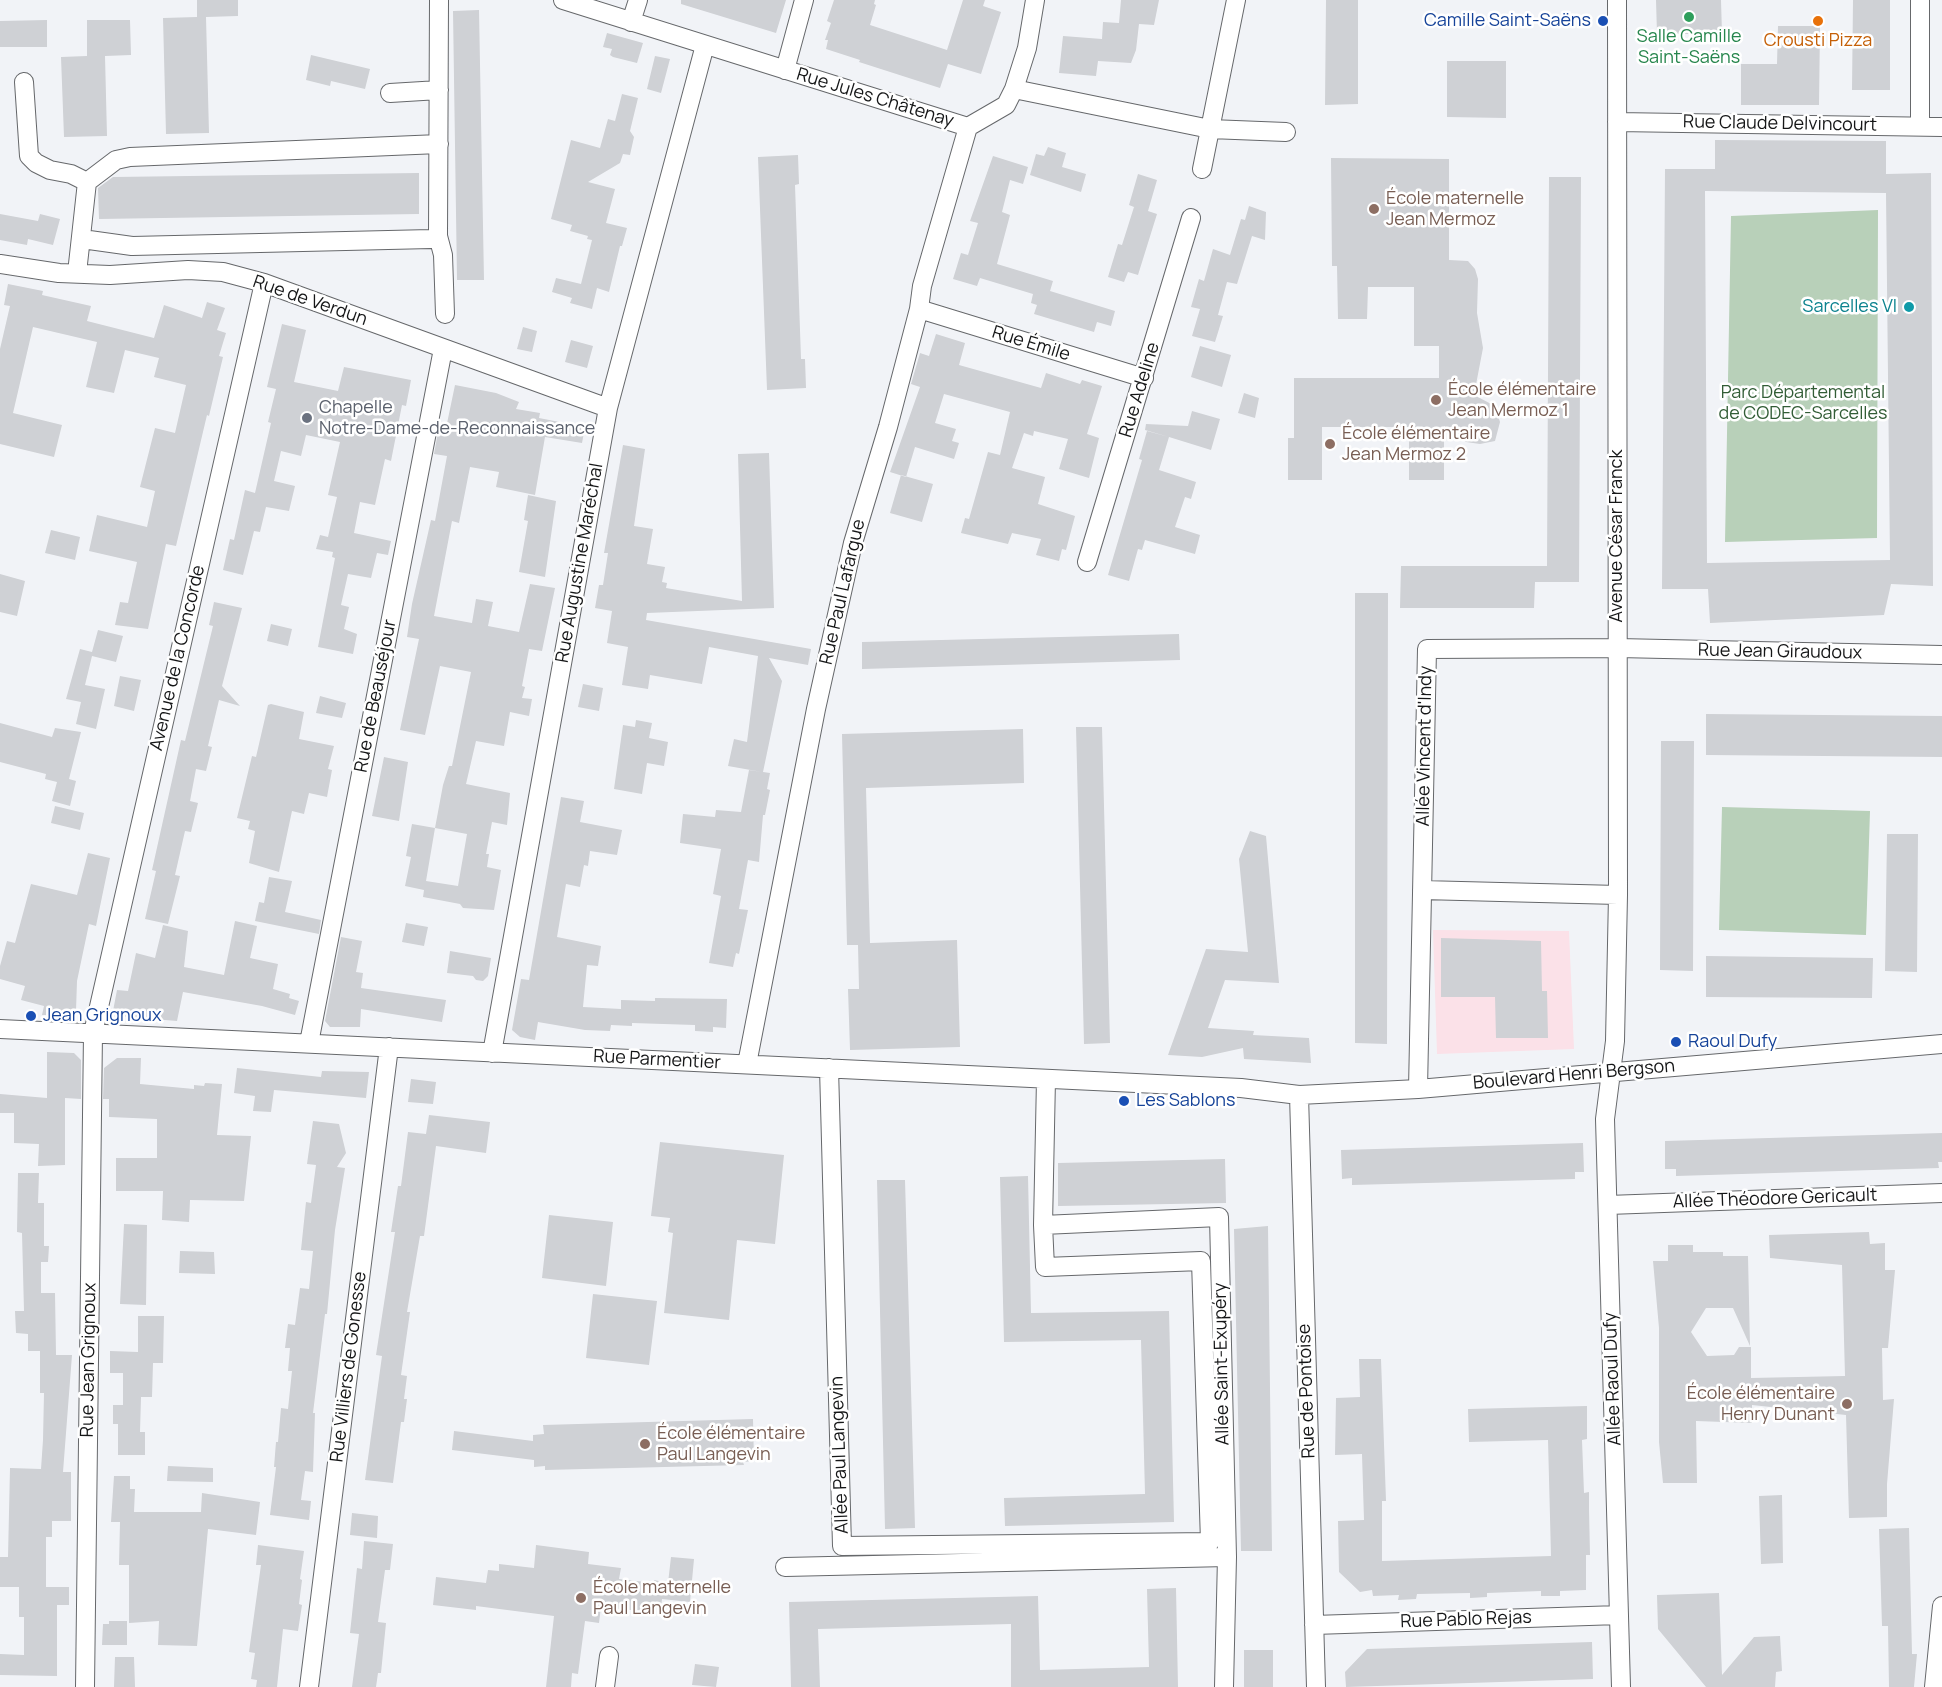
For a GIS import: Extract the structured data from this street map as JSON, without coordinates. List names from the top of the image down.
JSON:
{
  "streets": {
    "street": [
      "Rue Jules Châtenay",
      "Rue Claude Delvincourt",
      "Rue de Verdun",
      "Rue Émile",
      "Rue Adeline",
      "Avenue César Franck",
      "Rue Augustine Maréchal",
      "Rue Paul Lafargue",
      "Rue Jean Giraudoux",
      "Avenue de la Concorde",
      "Rue de Beauséjour",
      "Allée Vincent d'Indy",
      "Rue Parmentier",
      "Boulevard Henri Bergson",
      "Allée Théodore Gericault",
      "Rue Jean Grignoux",
      "Allée Saint-Exupéry",
      "Rue Villiers de Gonesse",
      "Allée Raoul Dufy",
      "Rue de Pontoise",
      "Allée Paul Langevin",
      "Rue Pablo Rejas"
    ]
  },
  "crossings": [
    ["Rue Jules Châtenay", "Rue Augustine Maréchal"],
    ["Rue Jules Châtenay", "Rue Paul Lafargue"],
    ["Rue Claude Delvincourt", "Avenue César Franck"],
    ["Rue de Verdun", "Rue Augustine Maréchal"],
    ["Rue de Verdun", "Avenue de la Concorde"],
    ["Rue de Verdun", "Rue de Beauséjour"],
    ["Rue Émile", "Rue Adeline"],
    ["Rue Émile", "Rue Paul Lafargue"],
    ["Avenue César Franck", "Rue Jean Giraudoux"],
    ["Avenue César Franck", "Allée Vincent d'Indy"],
    ["Avenue César Franck", "Boulevard Henri Bergson"],
    ["Avenue César Franck", "Allée Raoul Dufy"],
    ["Rue Augustine Maréchal", "Rue Parmentier"],
    ["Rue Paul Lafargue", "Rue Parmentier"],
    ["Rue Jean Giraudoux", "Allée Vincent d'Indy"],
    ["Avenue de la Concorde", "Rue Parmentier"],
    ["Avenue de la Concorde", "Rue Jean Grignoux"],
    ["Rue de Beauséjour", "Rue Parmentier"],
    ["Allée Vincent d'Indy", "Boulevard Henri Bergson"],
    ["Rue Parmentier", "Boulevard Henri Bergson"],
    ["Rue Parmentier", "Rue Jean Grignoux"],
    ["Rue Parmentier", "Allée Saint-Exupéry"],
    ["Rue Parmentier", "Rue Villiers de Gonesse"],
    ["Rue Parmentier", "Rue de Pontoise"],
    ["Rue Parmentier", "Allée Paul Langevin"],
    ["Boulevard Henri Bergson", "Allée Raoul Dufy"],
    ["Boulevard Henri Bergson", "Rue de Pontoise"],
    ["Allée Théodore Gericault", "Allée Raoul Dufy"],
    ["Allée Saint-Exupéry", "Allée Paul Langevin"],
    ["Allée Raoul Dufy", "Rue Pablo Rejas"],
    ["Rue de Pontoise", "Rue Pablo Rejas"]
  ],
  "parks": ["Parc Départemental de CODEC-Sarcelles"],
  "places": [
    "Salle Camille Saint-Saëns",
    "Camille Saint-Saëns",
    "Crousti Pizza",
    "École maternelle Jean Mermoz",
    "Sarcelles VI",
    "École élémentaire Jean Mermoz 1",
    "Chapelle Notre-Dame-de-Reconnaissance",
    "École élémentaire Jean Mermoz 2",
    "Jean Grignoux",
    "Raoul Dufy",
    "Les Sablons",
    "École élémentaire Henry Dunant",
    "École élémentaire Paul Langevin",
    "École maternelle Paul Langevin"
  ]
}
